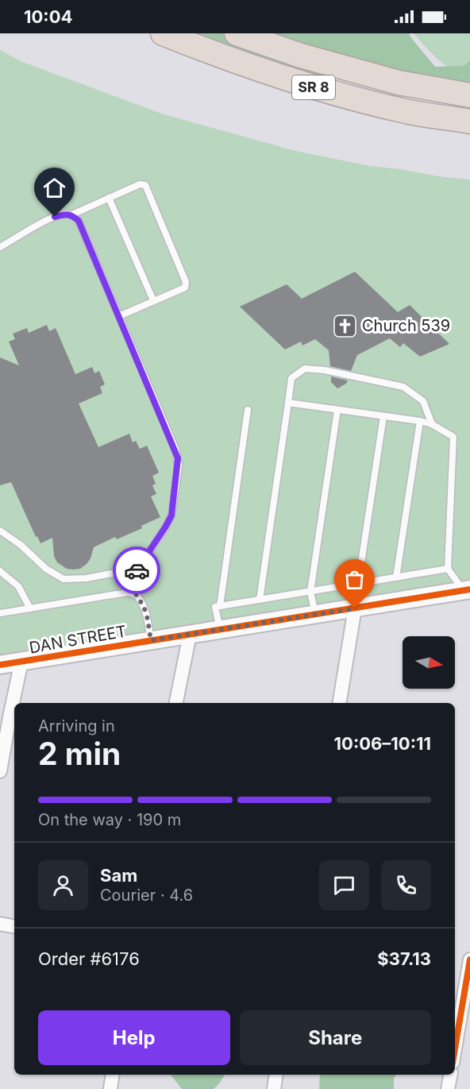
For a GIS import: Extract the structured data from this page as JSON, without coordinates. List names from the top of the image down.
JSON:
{
  "streets": {
    "highway": ["SR 8"],
    "street": ["DAN STREET"]
  },
  "places": {
    "church": ["Church 539"]
  },
  "north": "right",
  "page": {
    "status": "10:04",
    "heading": ["2 min", "Arriving in", "10:06–10:11"],
    "panel": [
      "Sam",
      "Courier · 4.6",
      "Order #6176",
      "$37.13"
    ],
    "bar": "On the way · 190 m",
    "buttons": ["Help", "Share"]
  }
}
